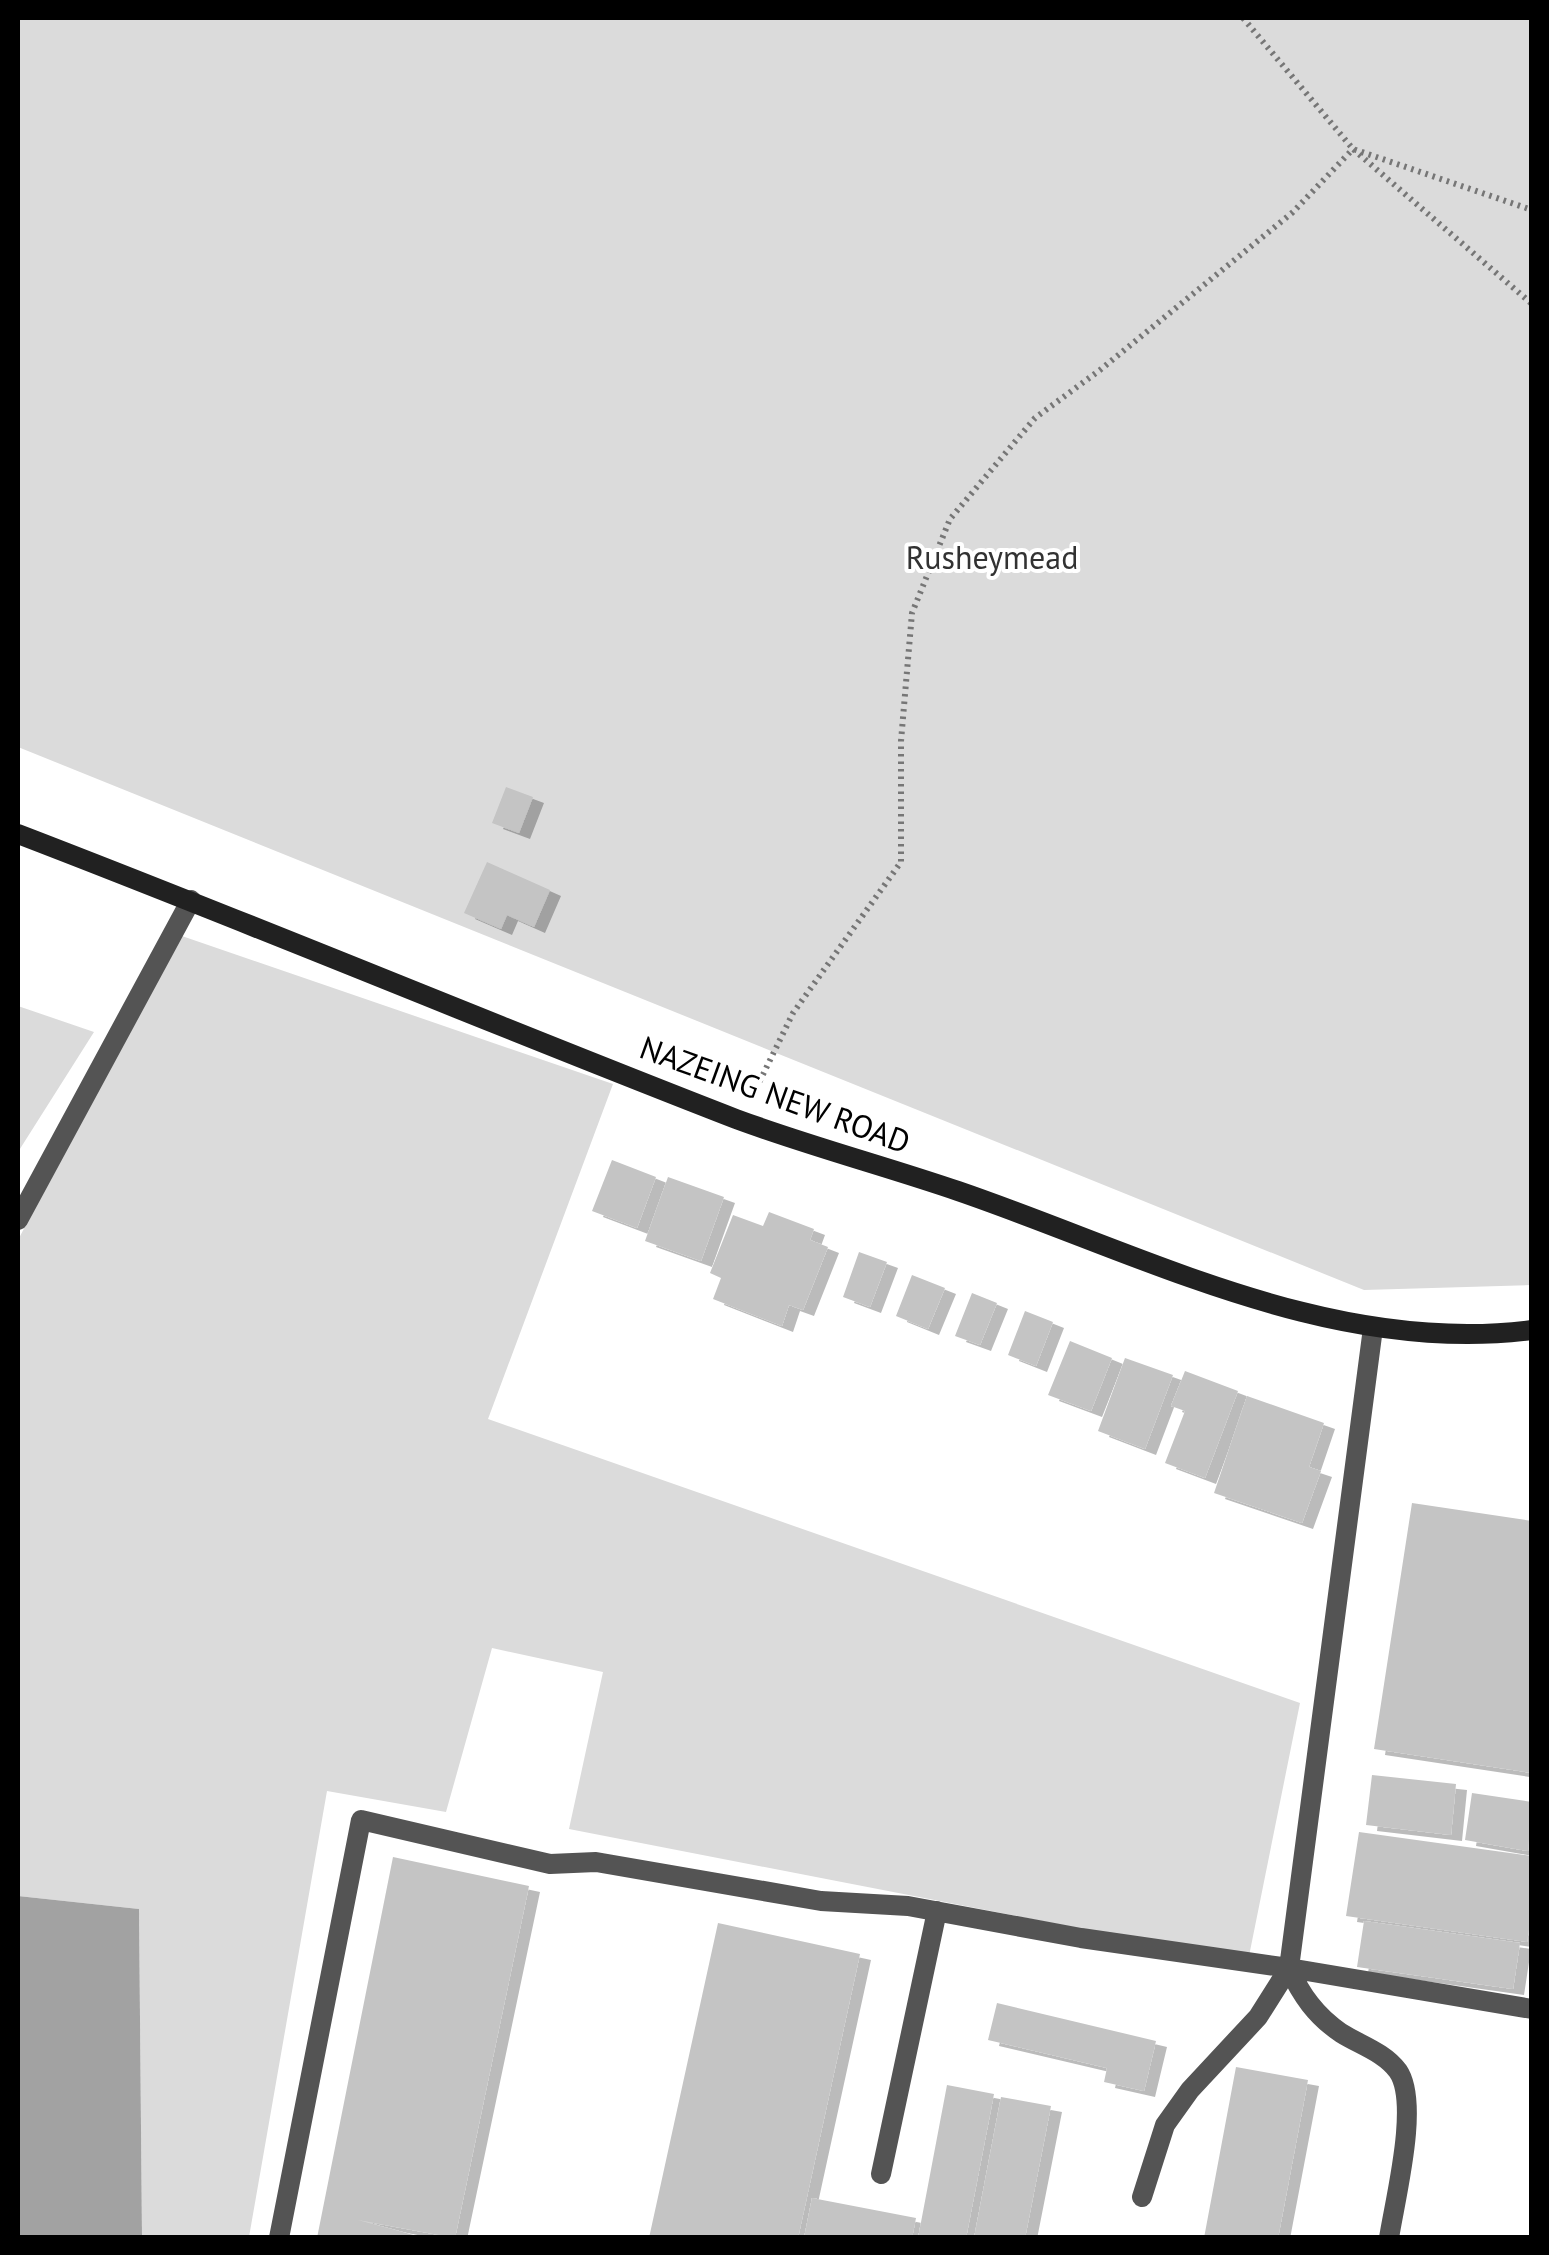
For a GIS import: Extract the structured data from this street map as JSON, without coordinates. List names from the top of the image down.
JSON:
{
  "streets": {
    "main road": ["NAZEING NEW ROAD"]
  },
  "parks": ["Rusheymead"]
}
